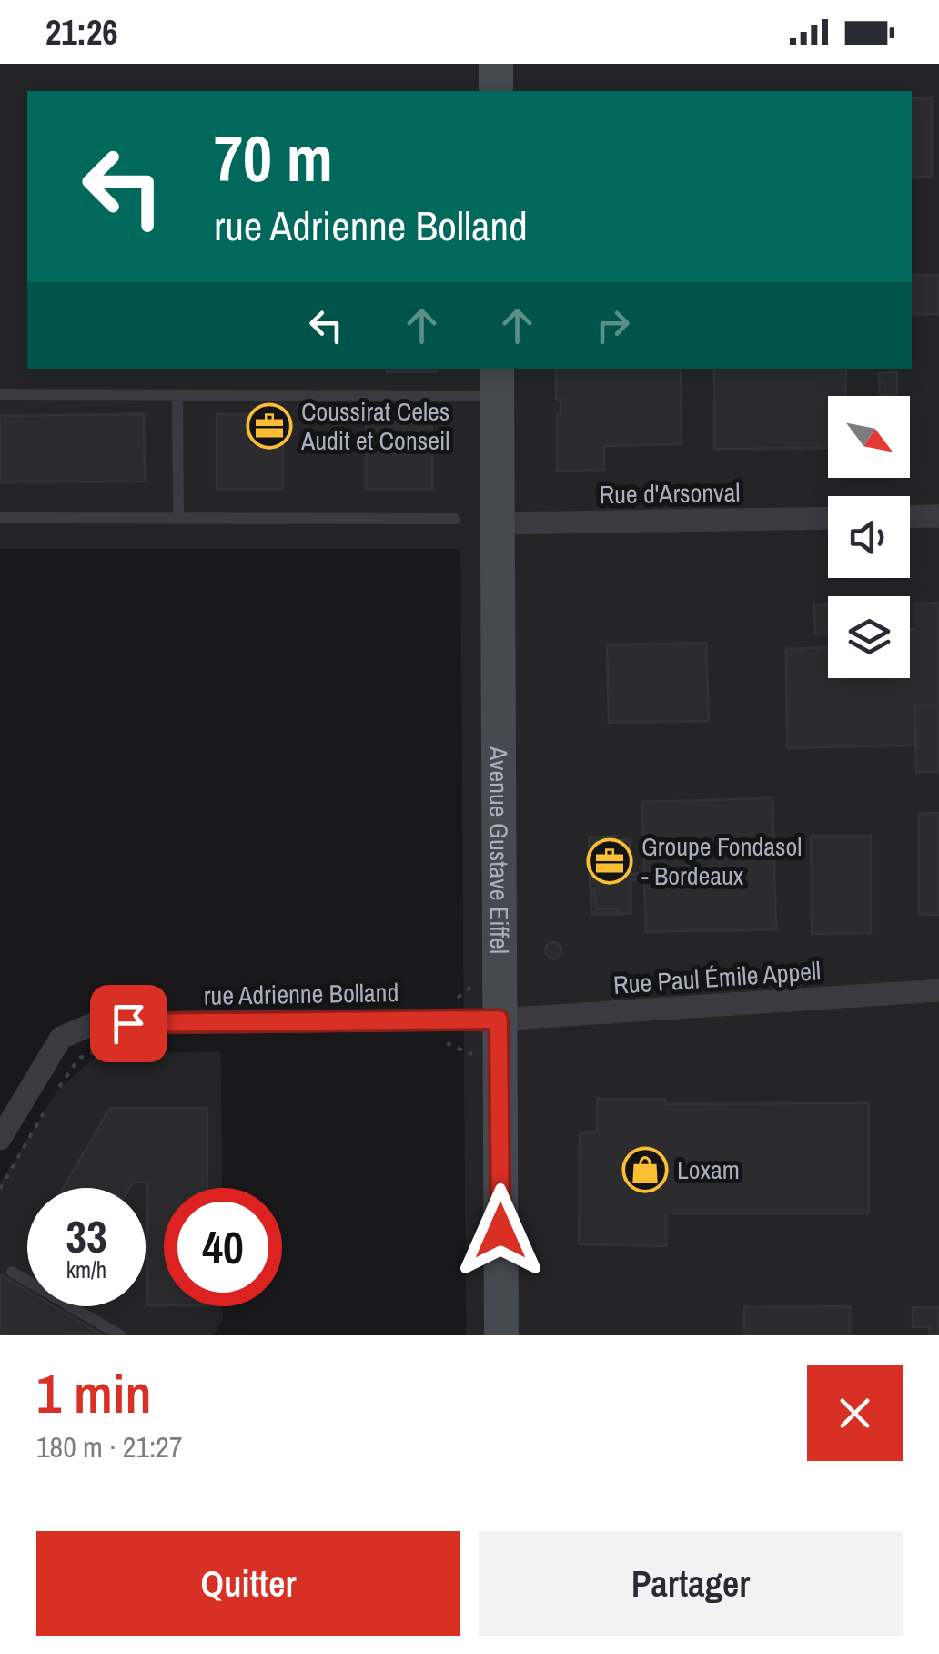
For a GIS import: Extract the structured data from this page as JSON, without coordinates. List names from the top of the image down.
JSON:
{
  "streets": {
    "street": [
      "Rue d'Arsonval",
      "Avenue Gustave Eiffel",
      "Rue Paul Émile Appell",
      "rue Adrienne Bolland"
    ]
  },
  "crossings": [
    ["Rue d'Arsonval", "Avenue Gustave Eiffel"],
    ["Avenue Gustave Eiffel", "Rue Paul Émile Appell"],
    ["Avenue Gustave Eiffel", "rue Adrienne Bolland"],
    ["Rue Paul Émile Appell", "rue Adrienne Bolland"]
  ],
  "places": {
    "office": ["Coussirat Celes Audit et Conseil", "Groupe Fondasol - Bordeaux"],
    "shop": ["Loxam"]
  },
  "north": "bottom right",
  "page": {
    "status": "21:26",
    "turn": ["70 m", "rue Adrienne Bolland"],
    "speed": "33 km/h",
    "limit": "40",
    "heading": ["1 min", "180 m · 21:27"],
    "buttons": ["Quitter", "Partager"]
  }
}
